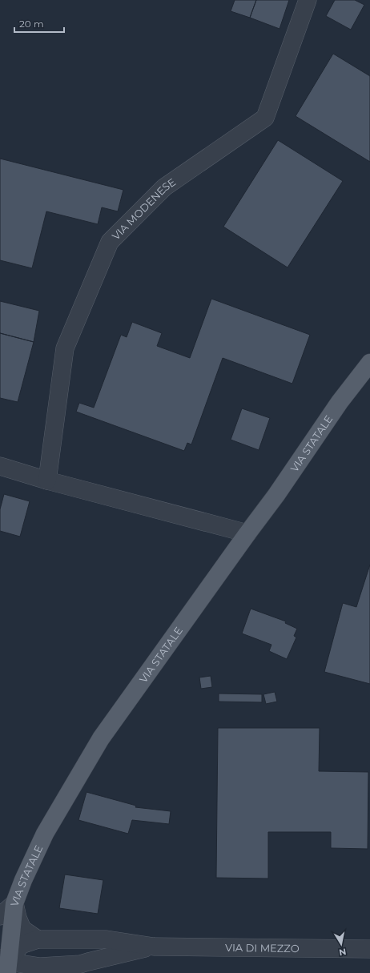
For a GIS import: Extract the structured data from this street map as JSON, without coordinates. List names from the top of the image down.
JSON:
{
  "streets": {
    "main road": ["VIA STATALE"],
    "street": ["VIA MODENESE", "VIA DI MEZZO"]
  },
  "scale_bar": "20 m",
  "north": "bottom"
}
